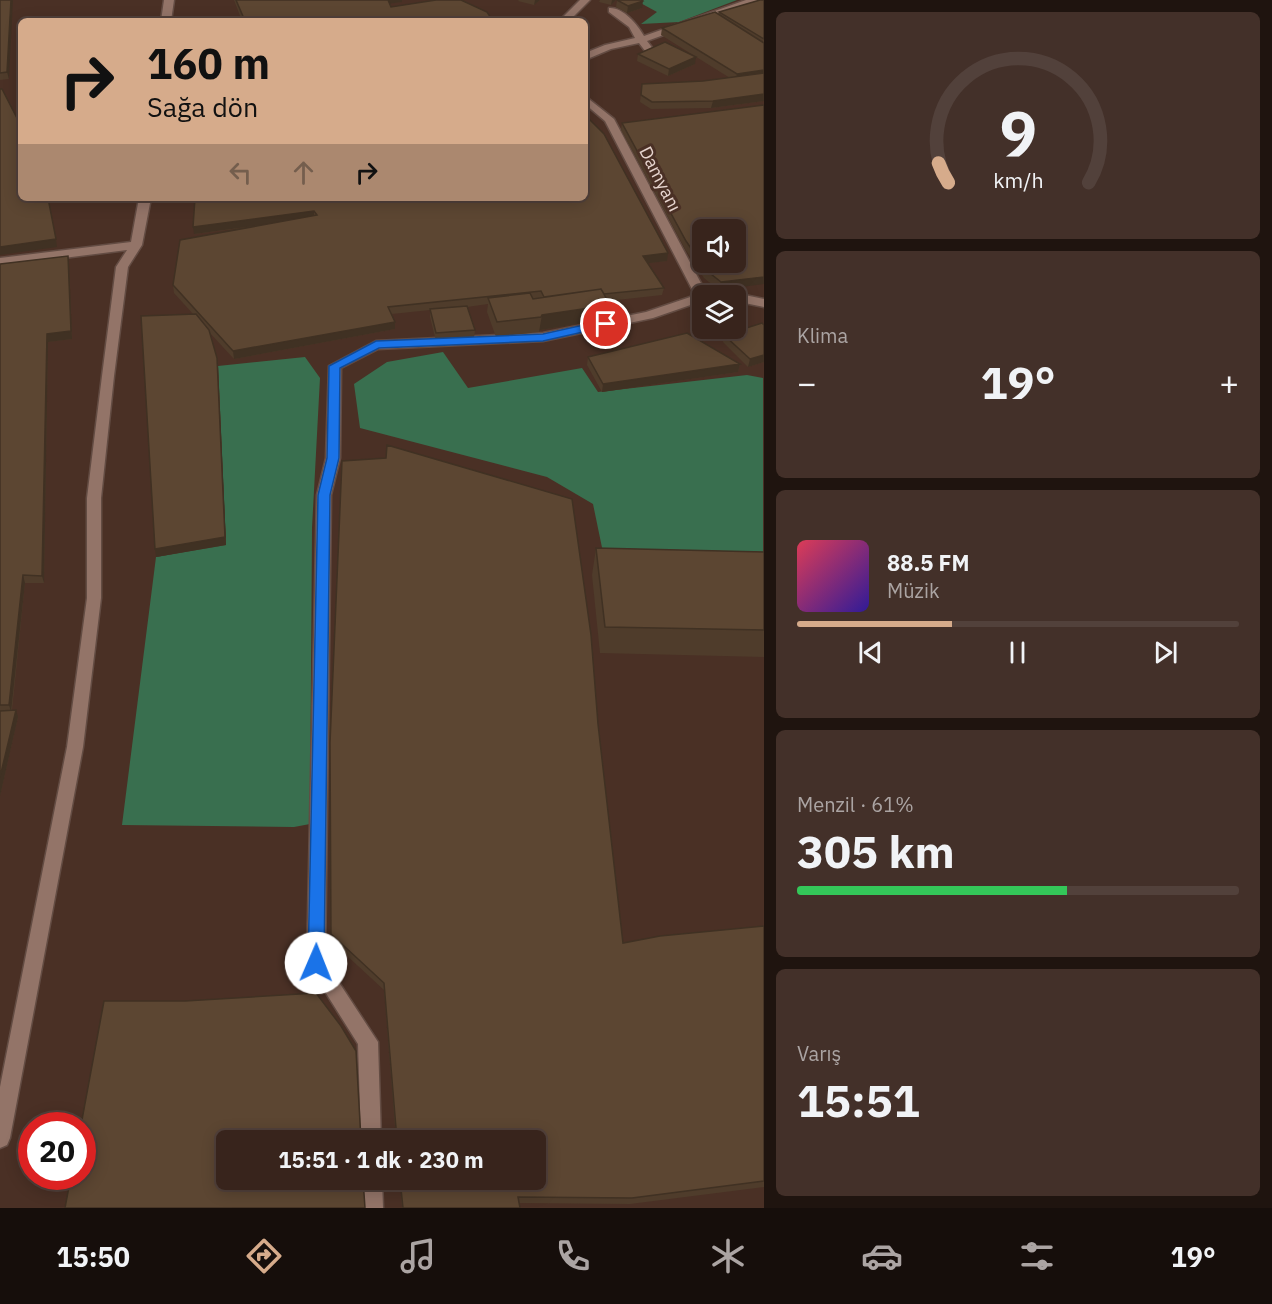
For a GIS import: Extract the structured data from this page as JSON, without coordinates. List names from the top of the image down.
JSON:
{
  "streets": {
    "street": ["Damyanı"]
  },
  "page": {
    "turn": ["160 m", "Sağa dön"],
    "tile": [
      "Klima",
      ["Menzil · 61%", "305 km"],
      ["Varış", "15:51"]
    ],
    "heat": ["−", "19°", "+"],
    "song": ["88.5 FM", "Müzik"],
    "limit": "20",
    "trip": "15:51 · 1 dk · 230 m",
    "tabs": ["15:50", "19°"],
    "gauge": ["9", "km/h"]
  }
}
